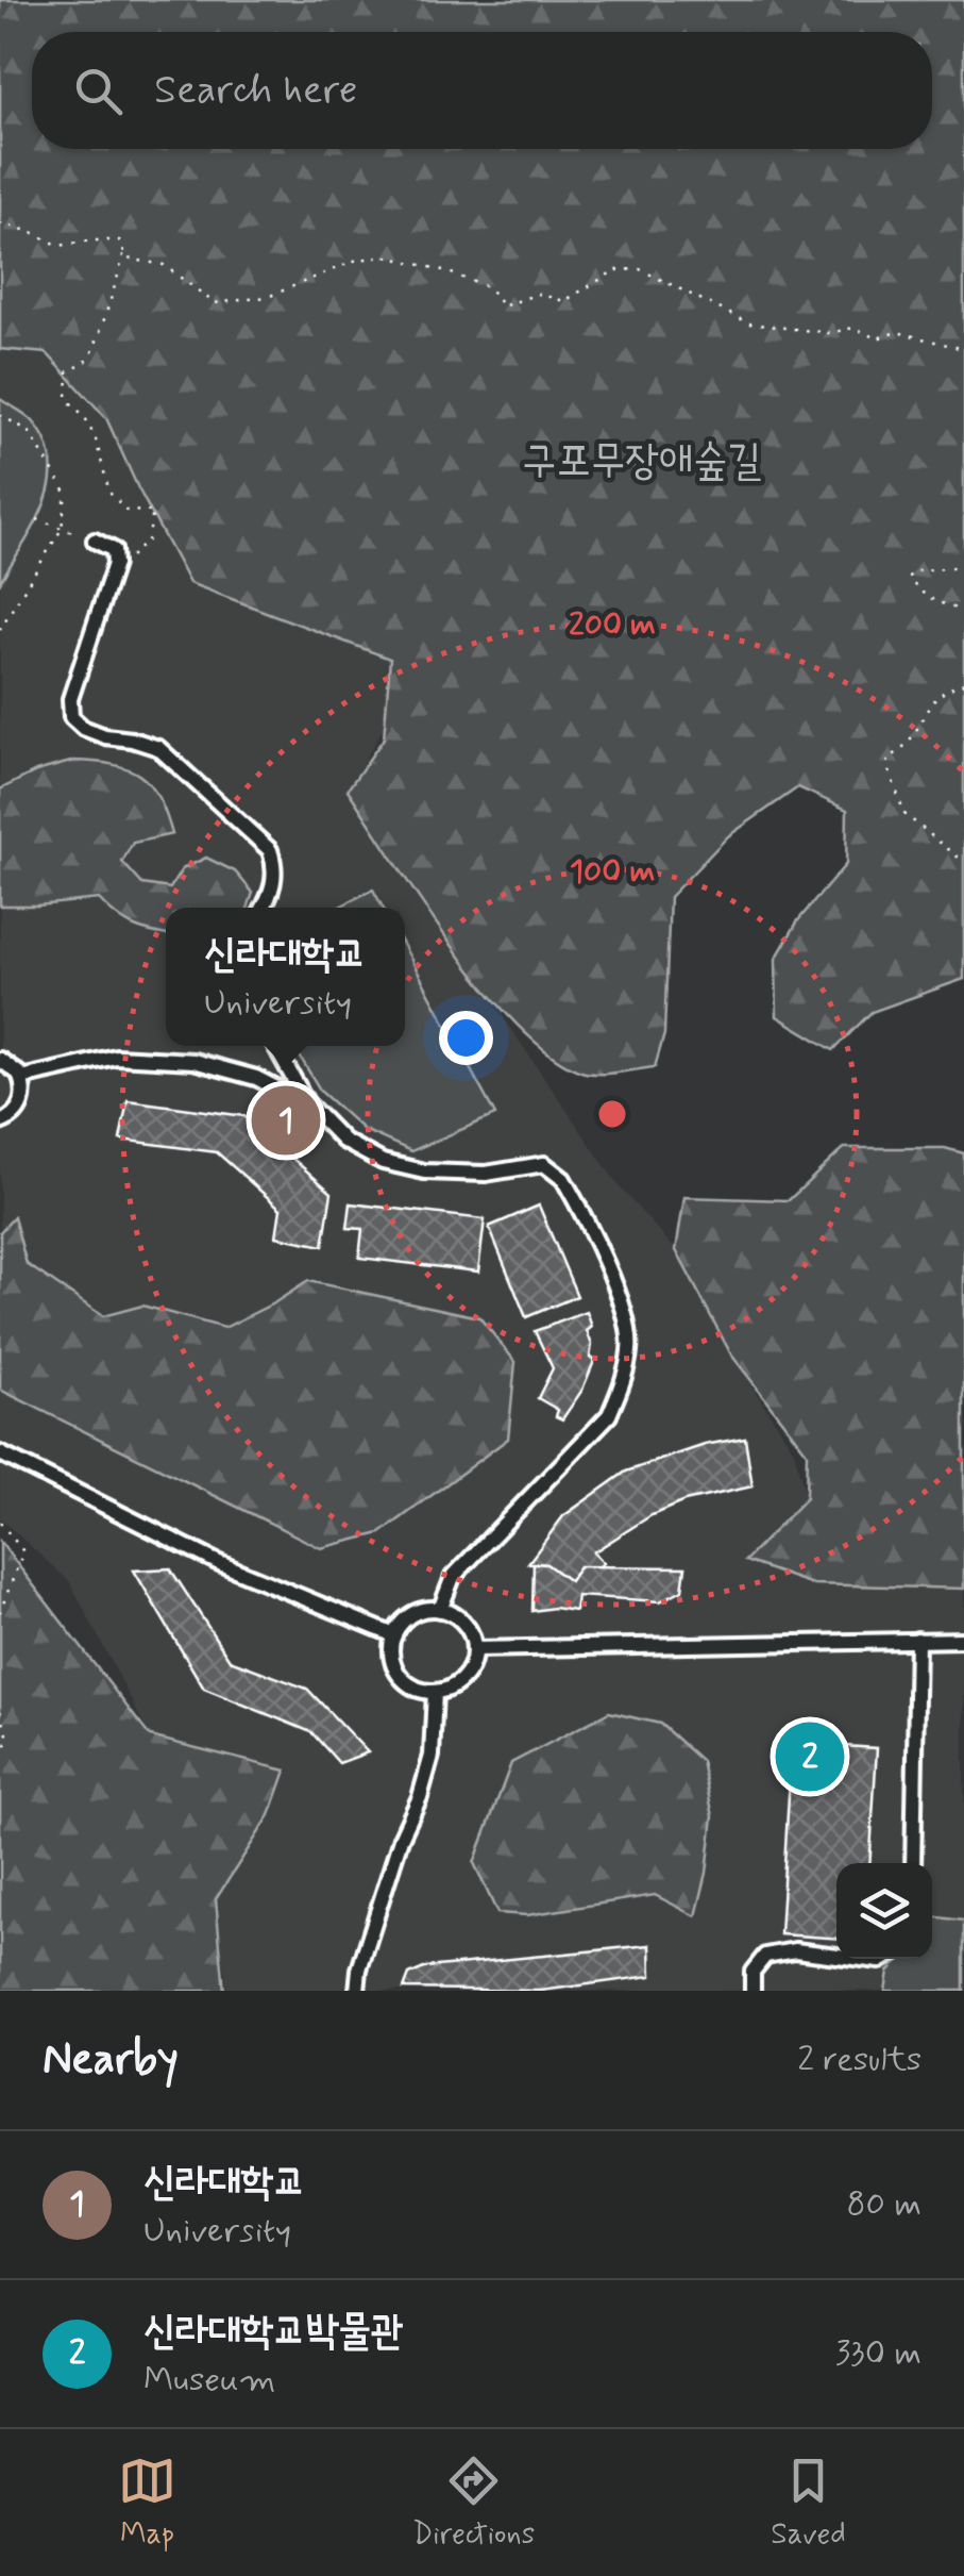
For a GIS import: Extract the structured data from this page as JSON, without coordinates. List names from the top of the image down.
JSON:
{
  "parks": ["구포무장애숲길"],
  "page": {
    "search": "Search here",
    "popup": ["신라대학교", "University"],
    "pins": ["1", "2"],
    "heading": ["Nearby", "2 results"],
    "list": [
      {
        "mark": "1",
        "name": "신라대학교",
        "note": "University",
        "value": "80 m"
      },
      {
        "mark": "2",
        "name": "신라대학교박물관",
        "note": "Museum",
        "value": "330 m"
      }
    ],
    "nav": ["Map", "Directions", "Saved"]
  },
  "rings": ["200 m", "100 m"]
}
